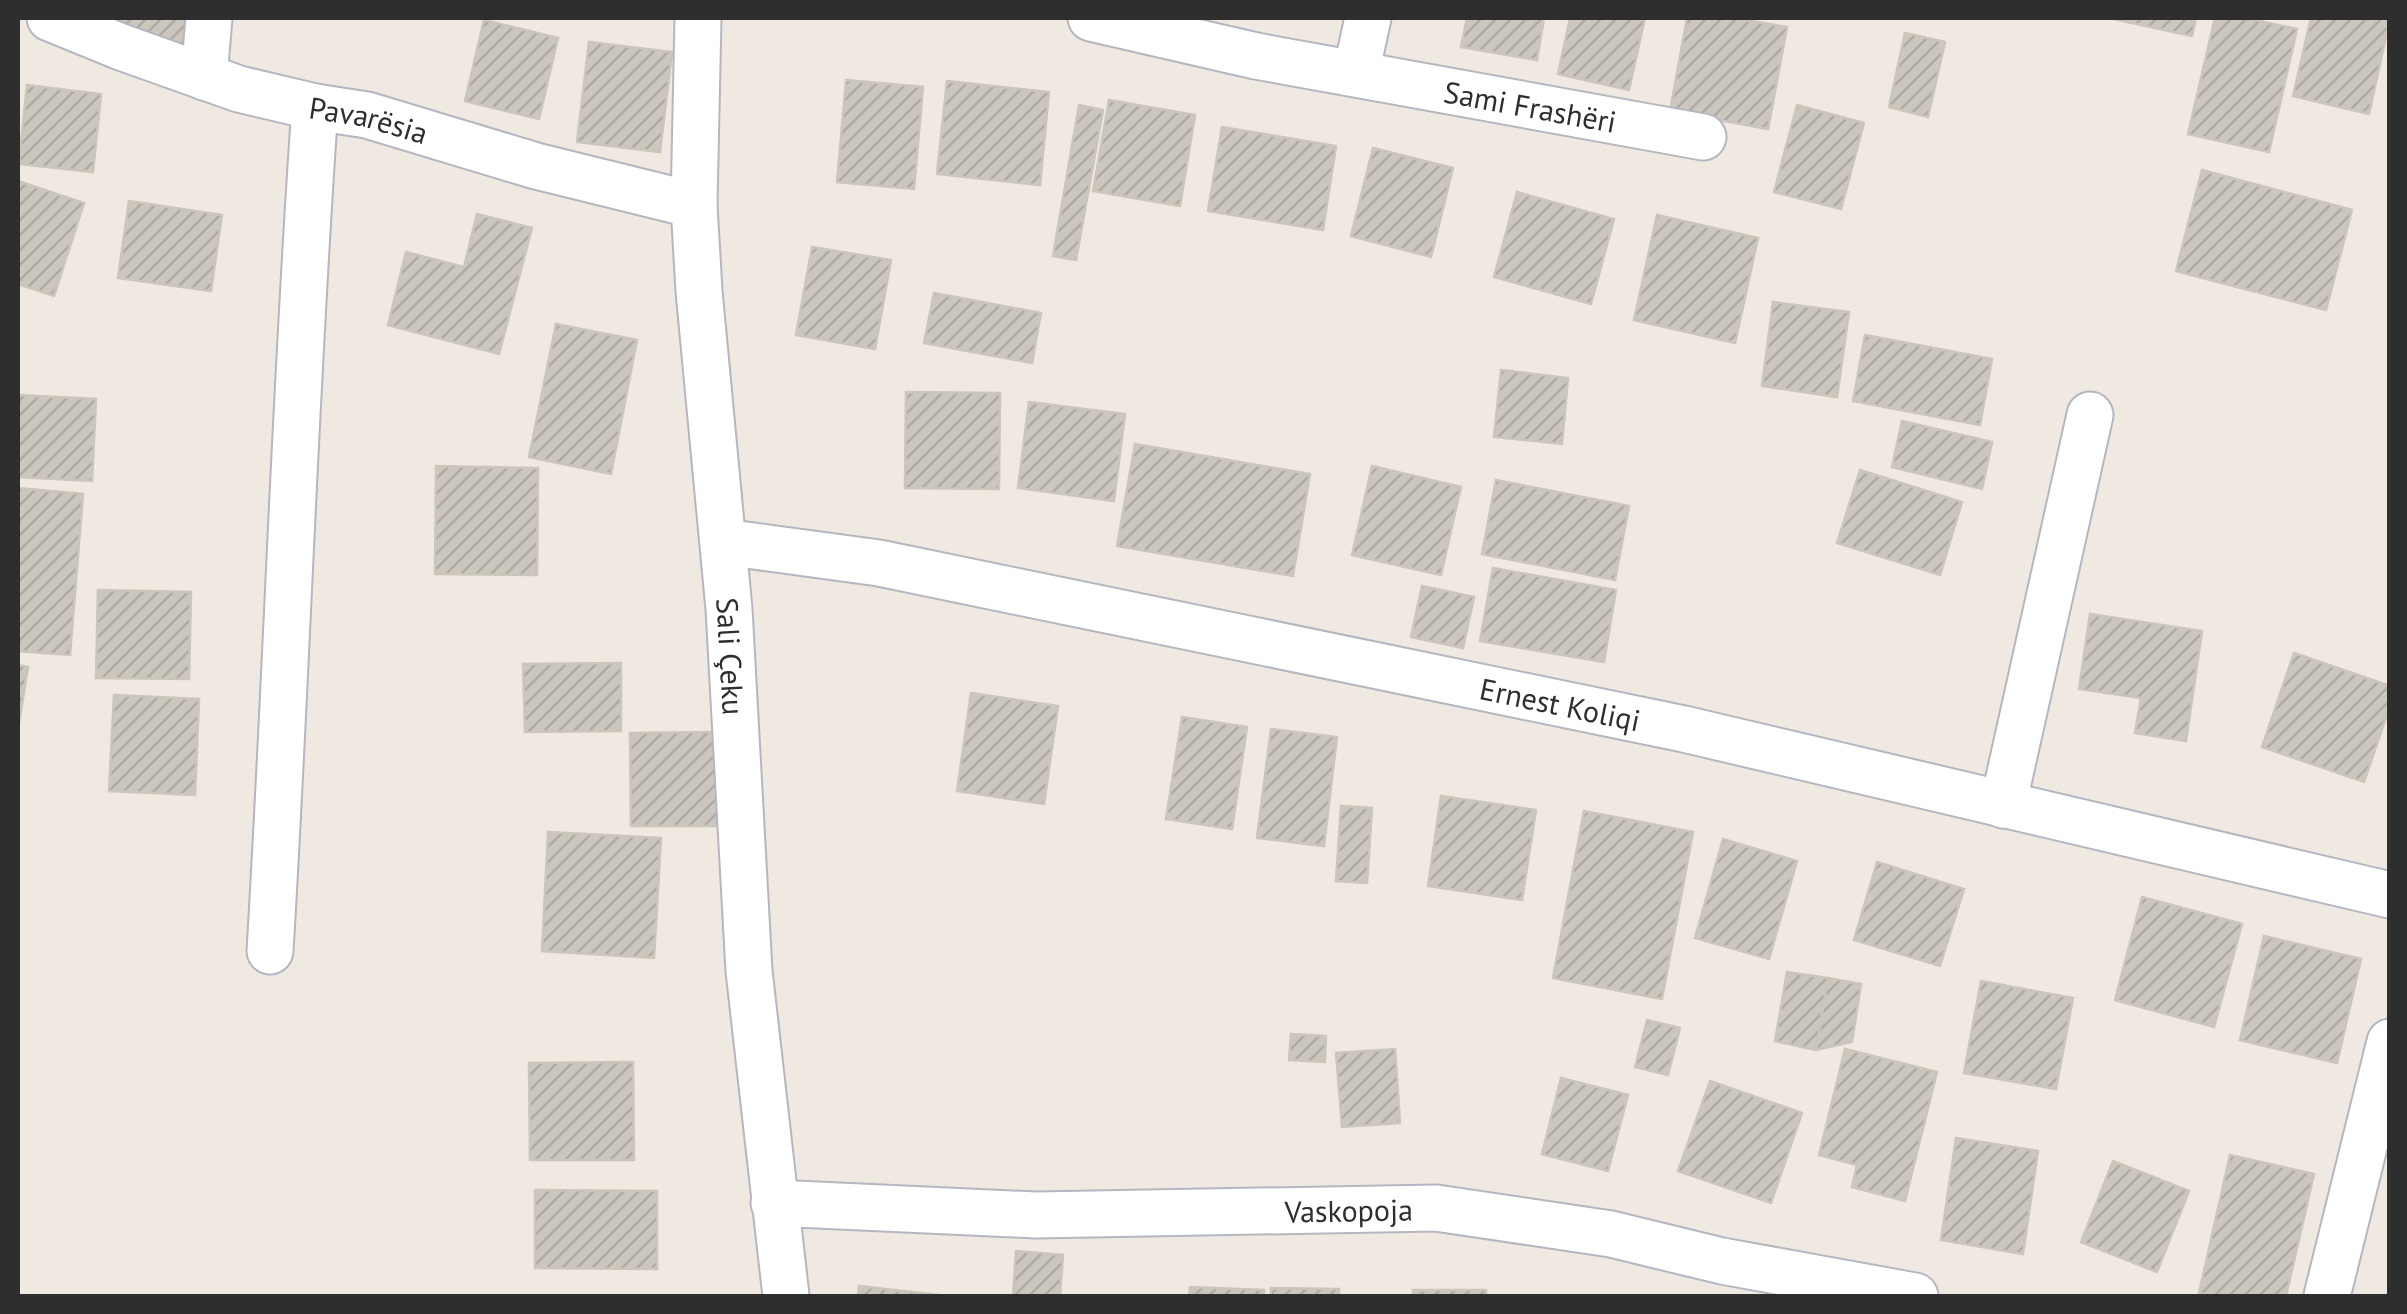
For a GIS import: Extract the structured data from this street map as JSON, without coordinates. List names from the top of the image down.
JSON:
{
  "streets": {
    "street": [
      "Sami Frashëri",
      "Pavarësia",
      "Sali Çeku",
      "Ernest Koliqi",
      "Vaskopoja"
    ]
  },
  "crossings": [
    ["Pavarësia", "Sali Çeku"],
    ["Sali Çeku", "Ernest Koliqi"],
    ["Sali Çeku", "Vaskopoja"]
  ]
}
